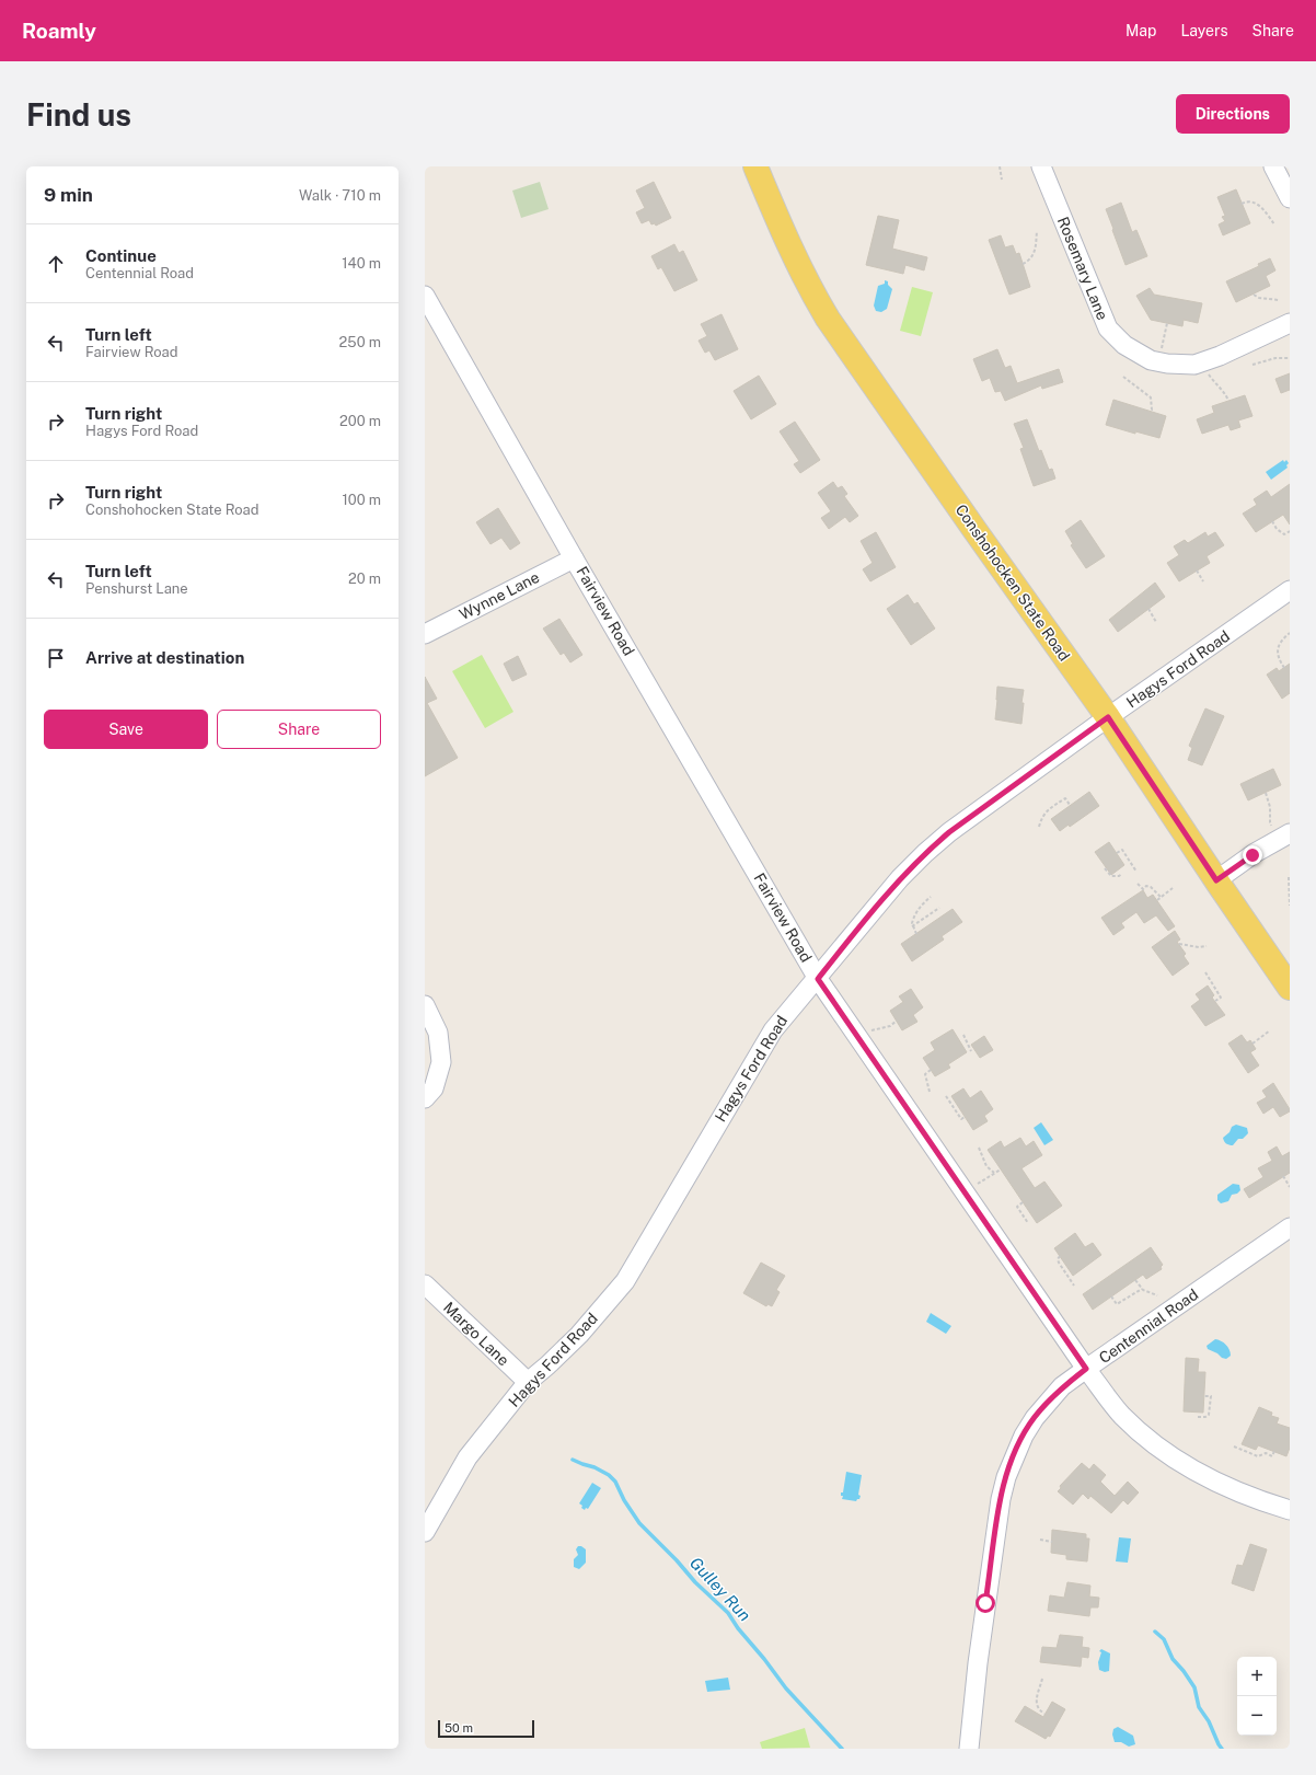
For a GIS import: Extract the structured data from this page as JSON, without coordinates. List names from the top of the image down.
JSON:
{
  "streets": {
    "main road": ["Conshohocken State Road"],
    "street": [
      "Rosemary Lane",
      "Wynne Lane",
      "Fairview Road",
      "Hagys Ford Road",
      "Centennial Road",
      "Margo Lane"
    ]
  },
  "crossings": [
    ["Conshohocken State Road", "Hagys Ford Road"],
    ["Wynne Lane", "Fairview Road"],
    ["Fairview Road", "Hagys Ford Road"],
    ["Fairview Road", "Centennial Road"],
    ["Hagys Ford Road", "Margo Lane"]
  ],
  "water": ["Gulley Run"],
  "scale_bar": "50 m",
  "page": {
    "header": "Roamly",
    "nav": ["Map", "Layers", "Share"],
    "buttons": [
      "Directions",
      ["Save", "Share"]
    ],
    "title": "Find us",
    "heading": ["9 min", "Walk · 710 m"],
    "list": [
      ["Continue", "Centennial Road", "140 m"],
      ["Turn left", "Fairview Road", "250 m"],
      ["Turn right", "Hagys Ford Road", "200 m"],
      ["Turn right", "Conshohocken State Road", "100 m"],
      ["Turn left", "Penshurst Lane", "20 m"],
      "Arrive at destination"
    ],
    "map_buttons": ["+", "−"],
    "scale": "50 m"
  }
}
